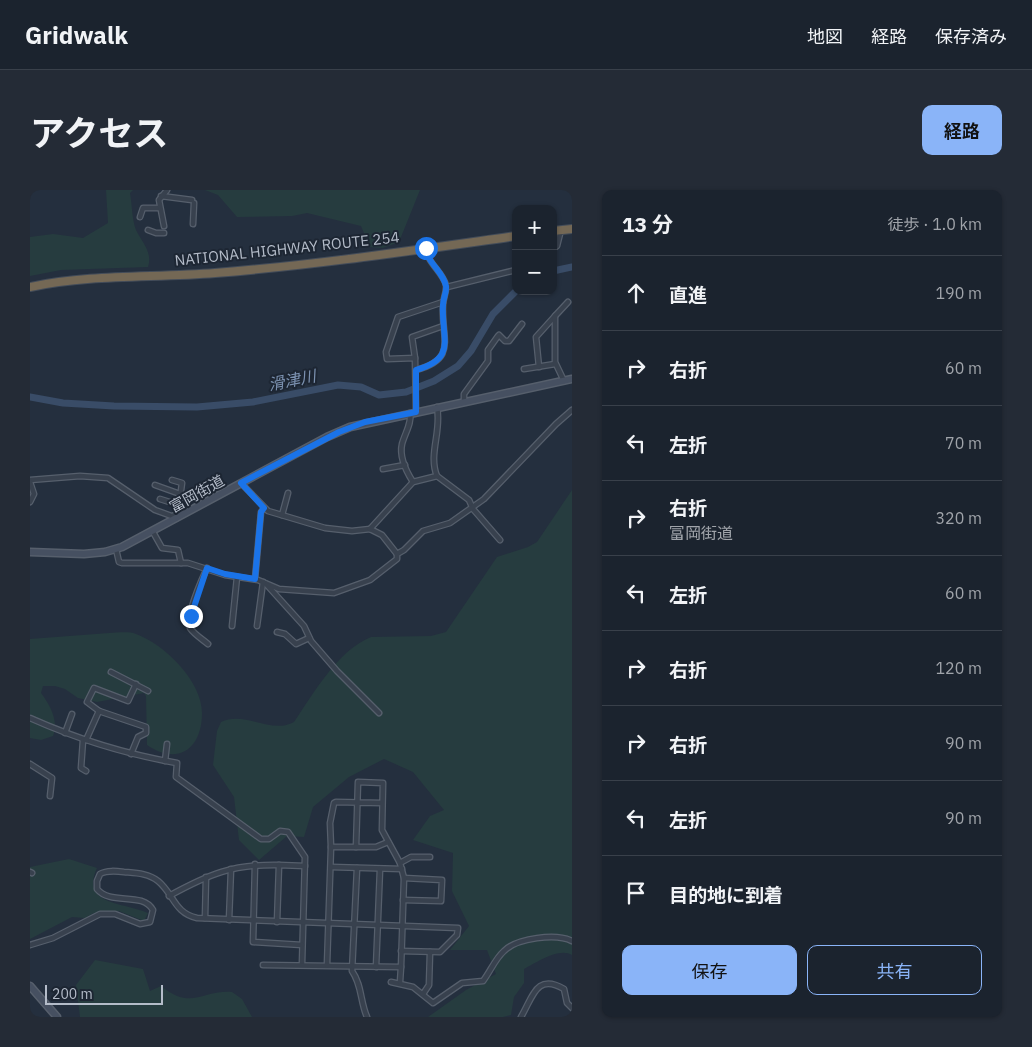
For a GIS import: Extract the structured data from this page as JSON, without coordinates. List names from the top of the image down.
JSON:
{
  "streets": {
    "highway": ["NATIONAL HIGHWAY ROUTE 254"],
    "street": ["富岡街道"]
  },
  "water": ["滑津川"],
  "scale_bar": "200 m",
  "page": {
    "header": "Gridwalk",
    "nav": ["地図", "経路", "保存済み"],
    "title": "アクセス",
    "buttons": [
      "経路",
      ["保存", "共有"]
    ],
    "heading": ["13 分", "徒歩 · 1.0 km"],
    "map_buttons": ["+", "−"],
    "list": [
      ["直進", "190 m"],
      ["右折", "60 m"],
      ["左折", "70 m"],
      ["右折", "富岡街道", "320 m"],
      ["左折", "60 m"],
      ["右折", "120 m"],
      ["右折", "90 m"],
      ["左折", "90 m"],
      "目的地に到着"
    ],
    "scale": "200 m"
  }
}
